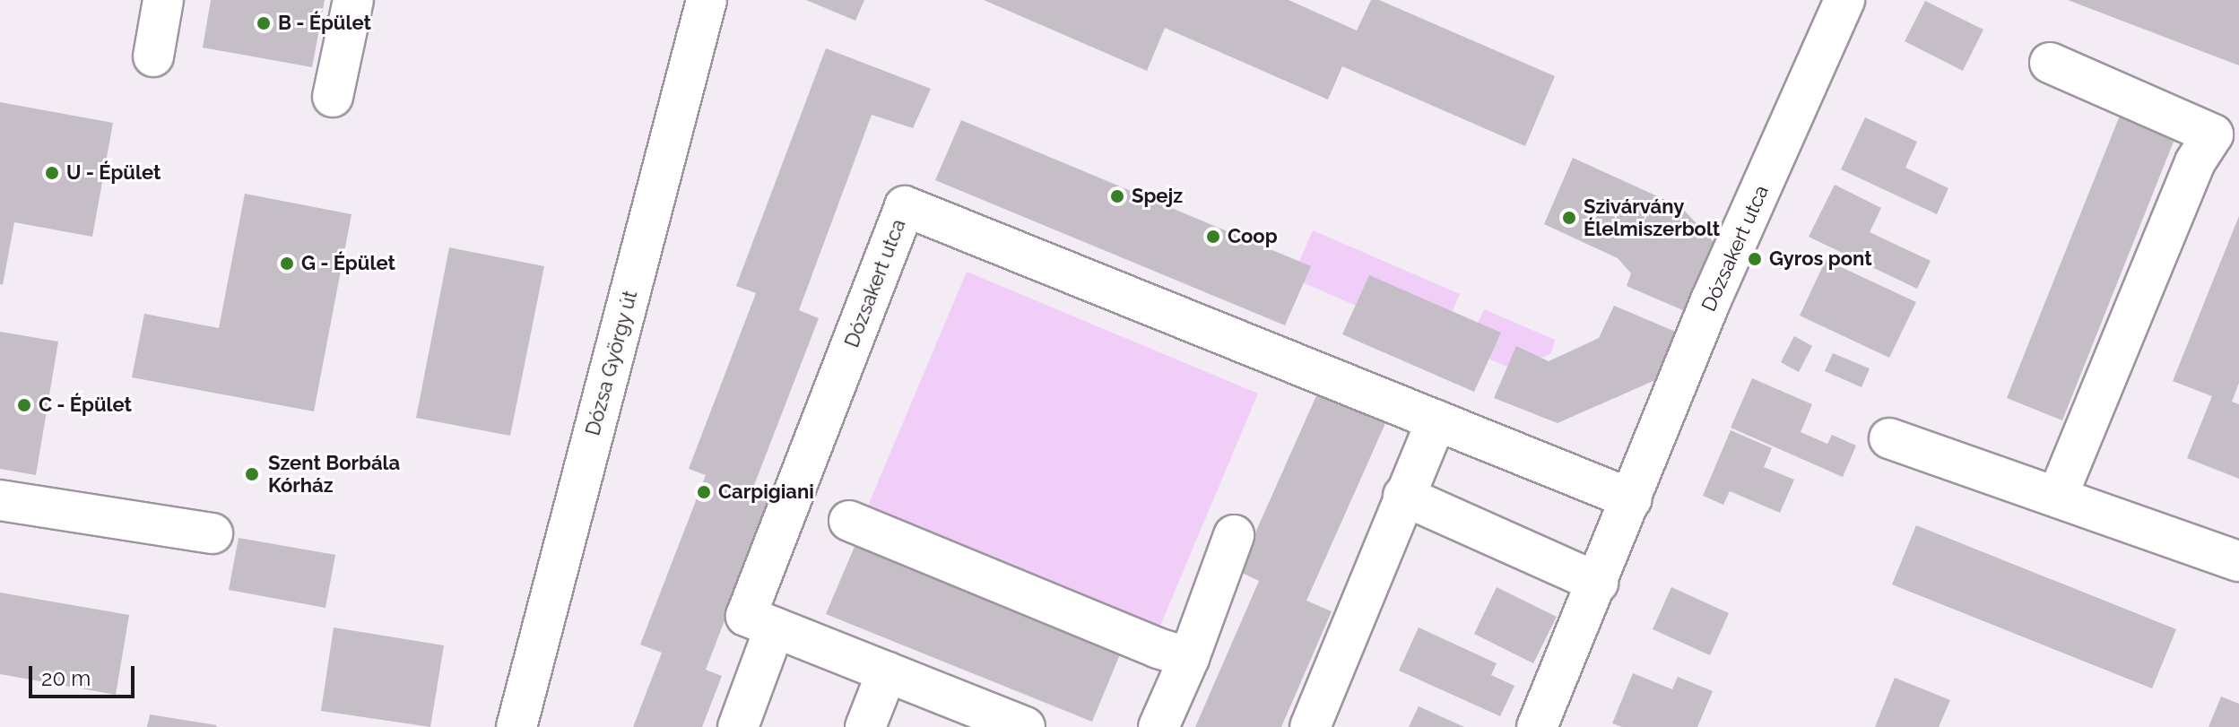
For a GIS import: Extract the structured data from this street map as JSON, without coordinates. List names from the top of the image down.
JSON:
{
  "streets": {
    "street": ["Dózsakert utca", "Dózsa György út"]
  },
  "places": [
    "B - Épület",
    "U - Épület",
    "Spejz",
    "Szivárvány Élelmiszerbolt",
    "Coop",
    "Gyros pont",
    "G - Épület",
    "C - Épület",
    "Szent Borbála Kórház",
    "Carpigiani"
  ],
  "scale_bar": "20 m"
}
